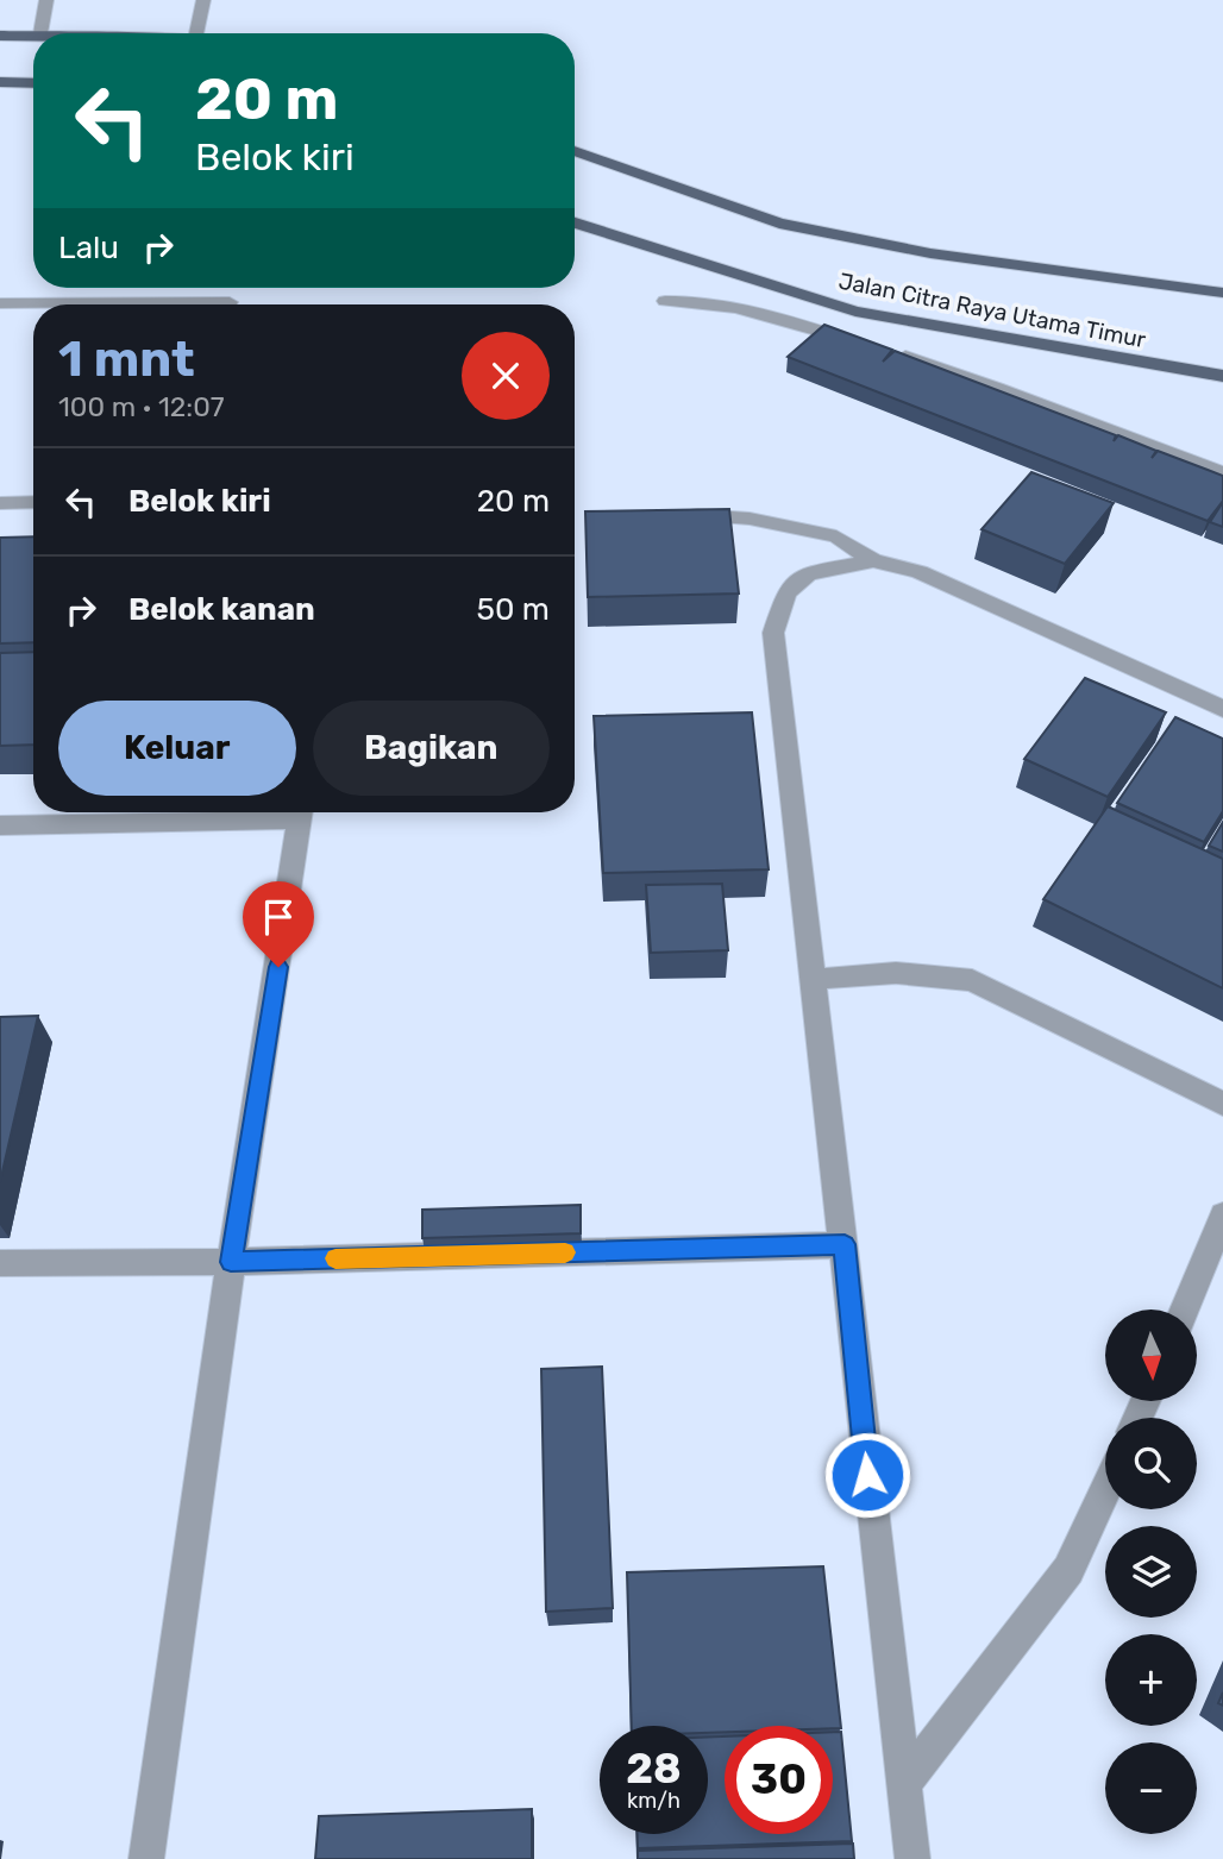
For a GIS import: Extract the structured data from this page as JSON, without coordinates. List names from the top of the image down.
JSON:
{
  "streets": {
    "main road": ["Jalan Citra Raya Utama Timur"]
  },
  "north": "bottom",
  "page": {
    "turn": ["20 m", "Belok kiri"],
    "then": "Lalu",
    "heading": ["1 mnt", "100 m · 12:07"],
    "list": [
      {
        "name": "Belok kiri",
        "value": "20 m"
      },
      {
        "name": "Belok kanan",
        "value": "50 m"
      }
    ],
    "buttons": ["Keluar", "Bagikan"],
    "map_buttons": ["+", "−"],
    "speed": "28 km/h",
    "limit": "30"
  }
}
